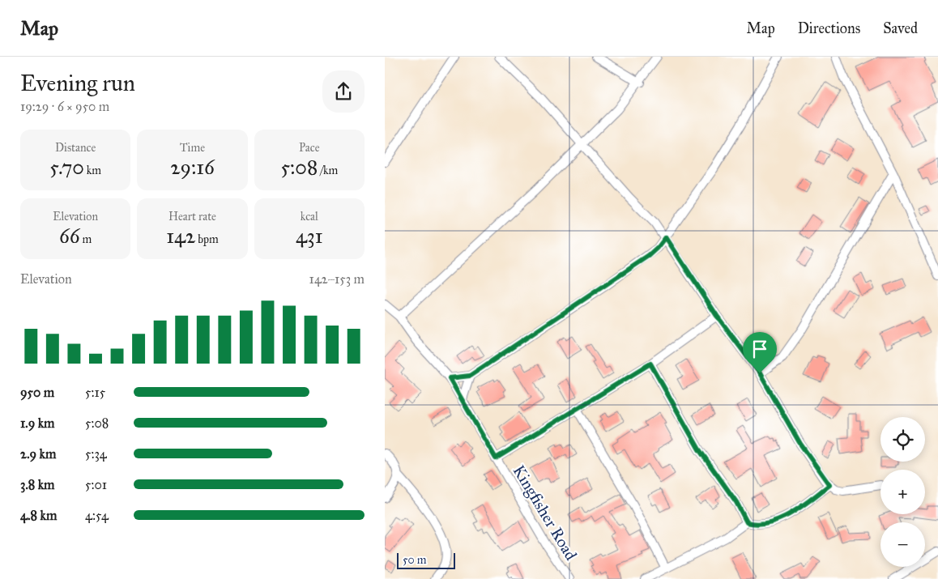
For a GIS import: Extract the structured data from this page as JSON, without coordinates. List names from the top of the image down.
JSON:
{
  "streets": {
    "street": ["Kingfisher Road"]
  },
  "scale_bar": "50 m",
  "page": {
    "header": "Map",
    "nav": ["Map", "Directions", "Saved"],
    "heading": ["Evening run", "19:29 · 6 × 950 m"],
    "stats": [
      ["Distance", "5.70 km"],
      ["Time", "29:16"],
      ["Pace", "5:08 /km"],
      ["Elevation", "66 m"],
      ["Heart rate", "142 bpm"],
      ["kcal", "431"]
    ],
    "chart": ["Elevation", "142–153 m"],
    "list": [
      {
        "name": "950 m",
        "note": "5:15"
      },
      {
        "name": "1.9 km",
        "note": "5:08"
      },
      {
        "name": "2.9 km",
        "note": "5:34"
      },
      {
        "name": "3.8 km",
        "note": "5:01"
      },
      {
        "name": "4.8 km",
        "note": "4:54"
      }
    ],
    "map_buttons": ["+", "−"],
    "scale": "50 m"
  }
}
